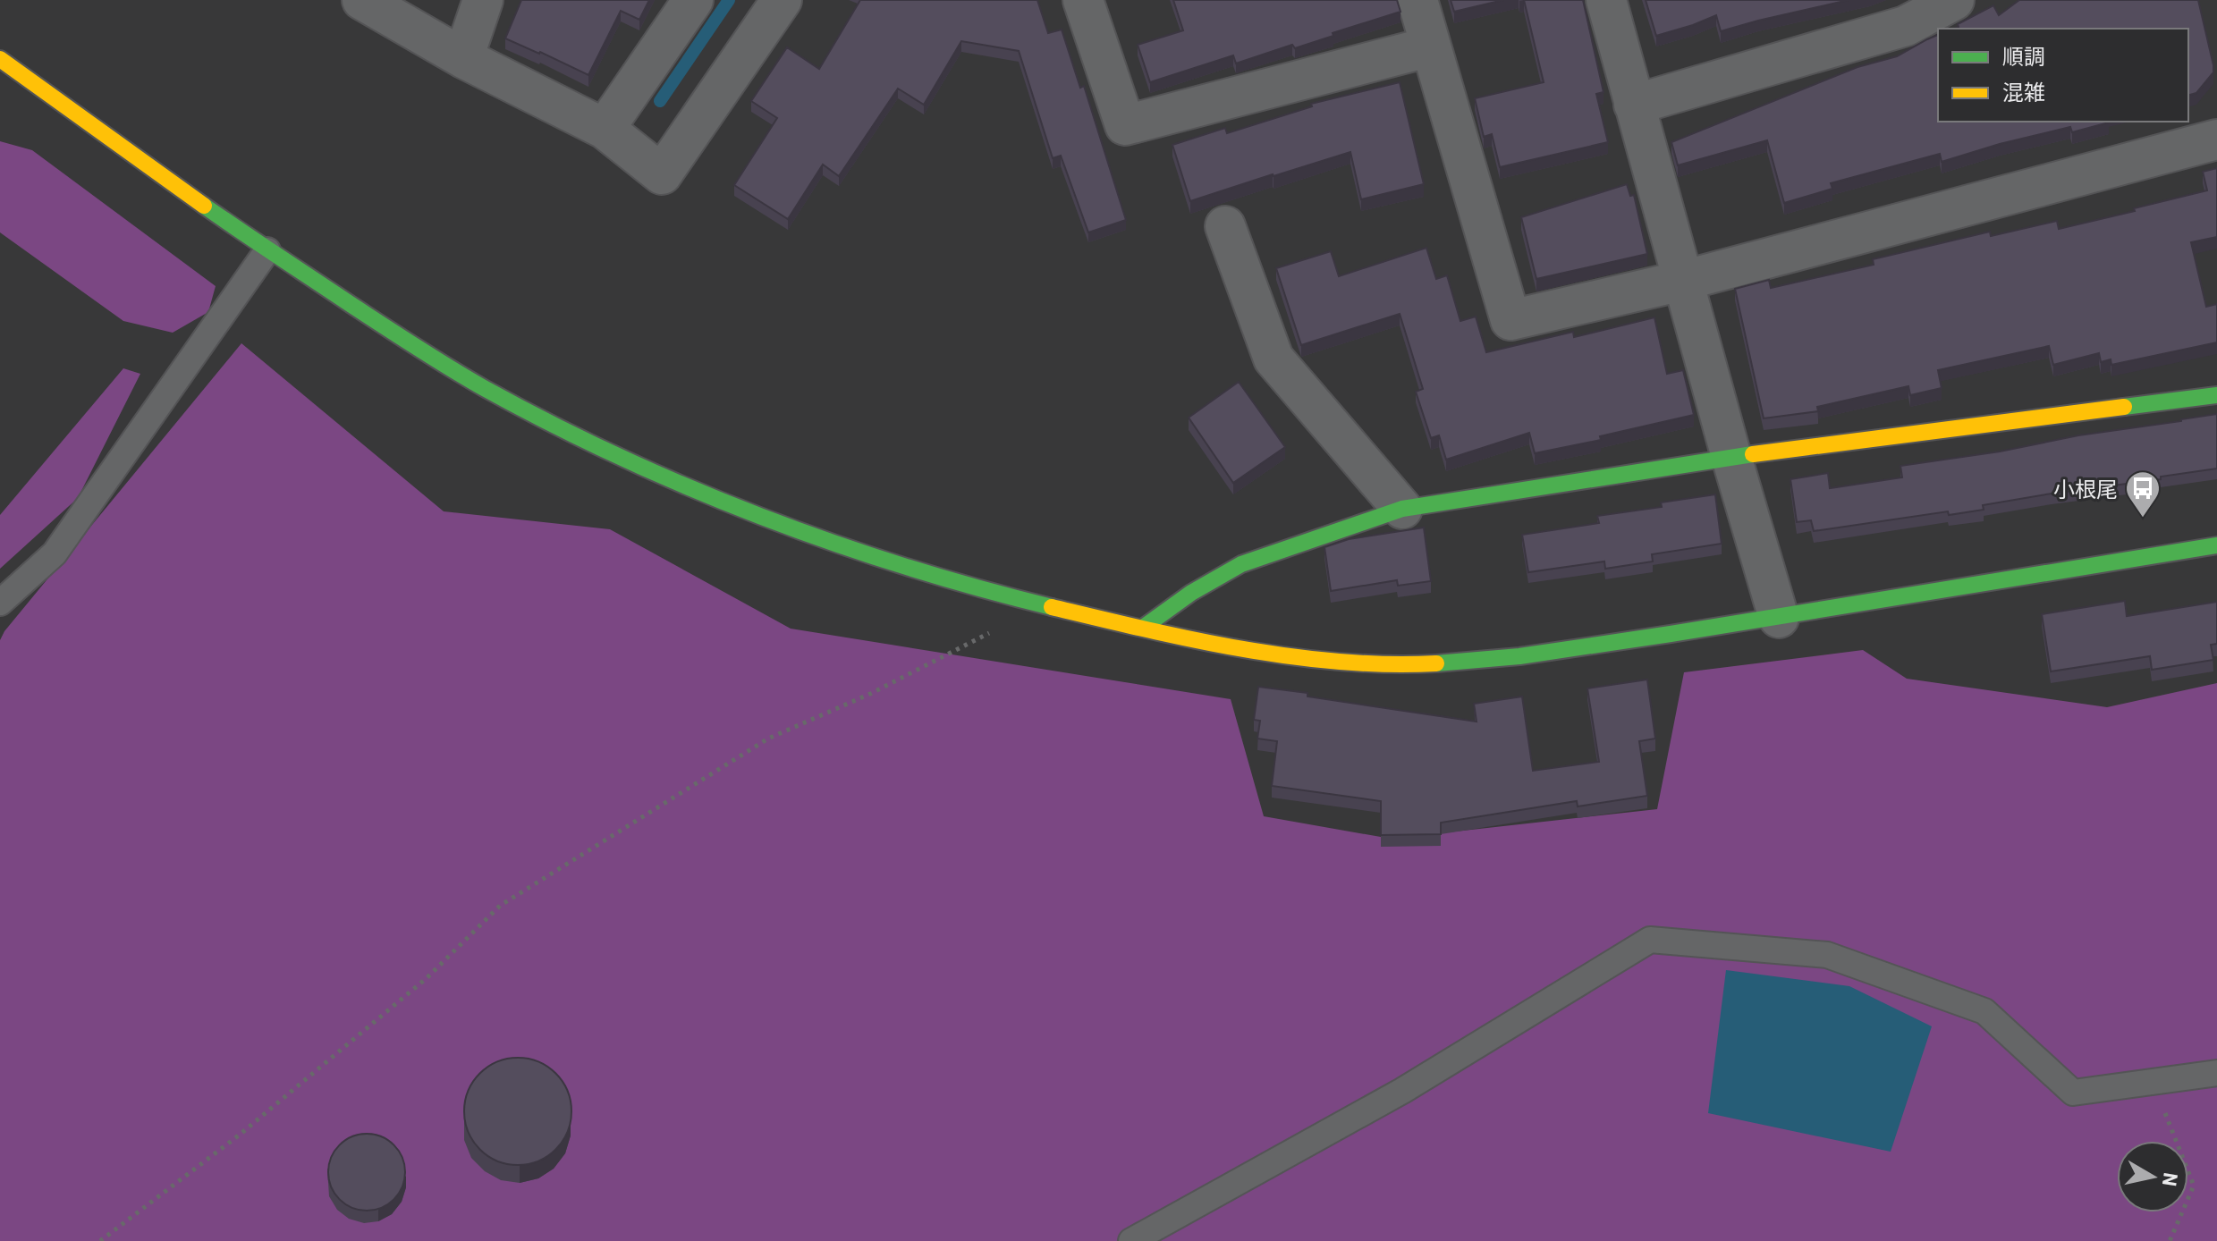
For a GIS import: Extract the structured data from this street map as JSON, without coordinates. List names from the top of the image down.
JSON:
{
  "places": {
    "bus stop": ["小根尾"]
  },
  "legend": ["順調", "混雑"],
  "north": "right"
}
